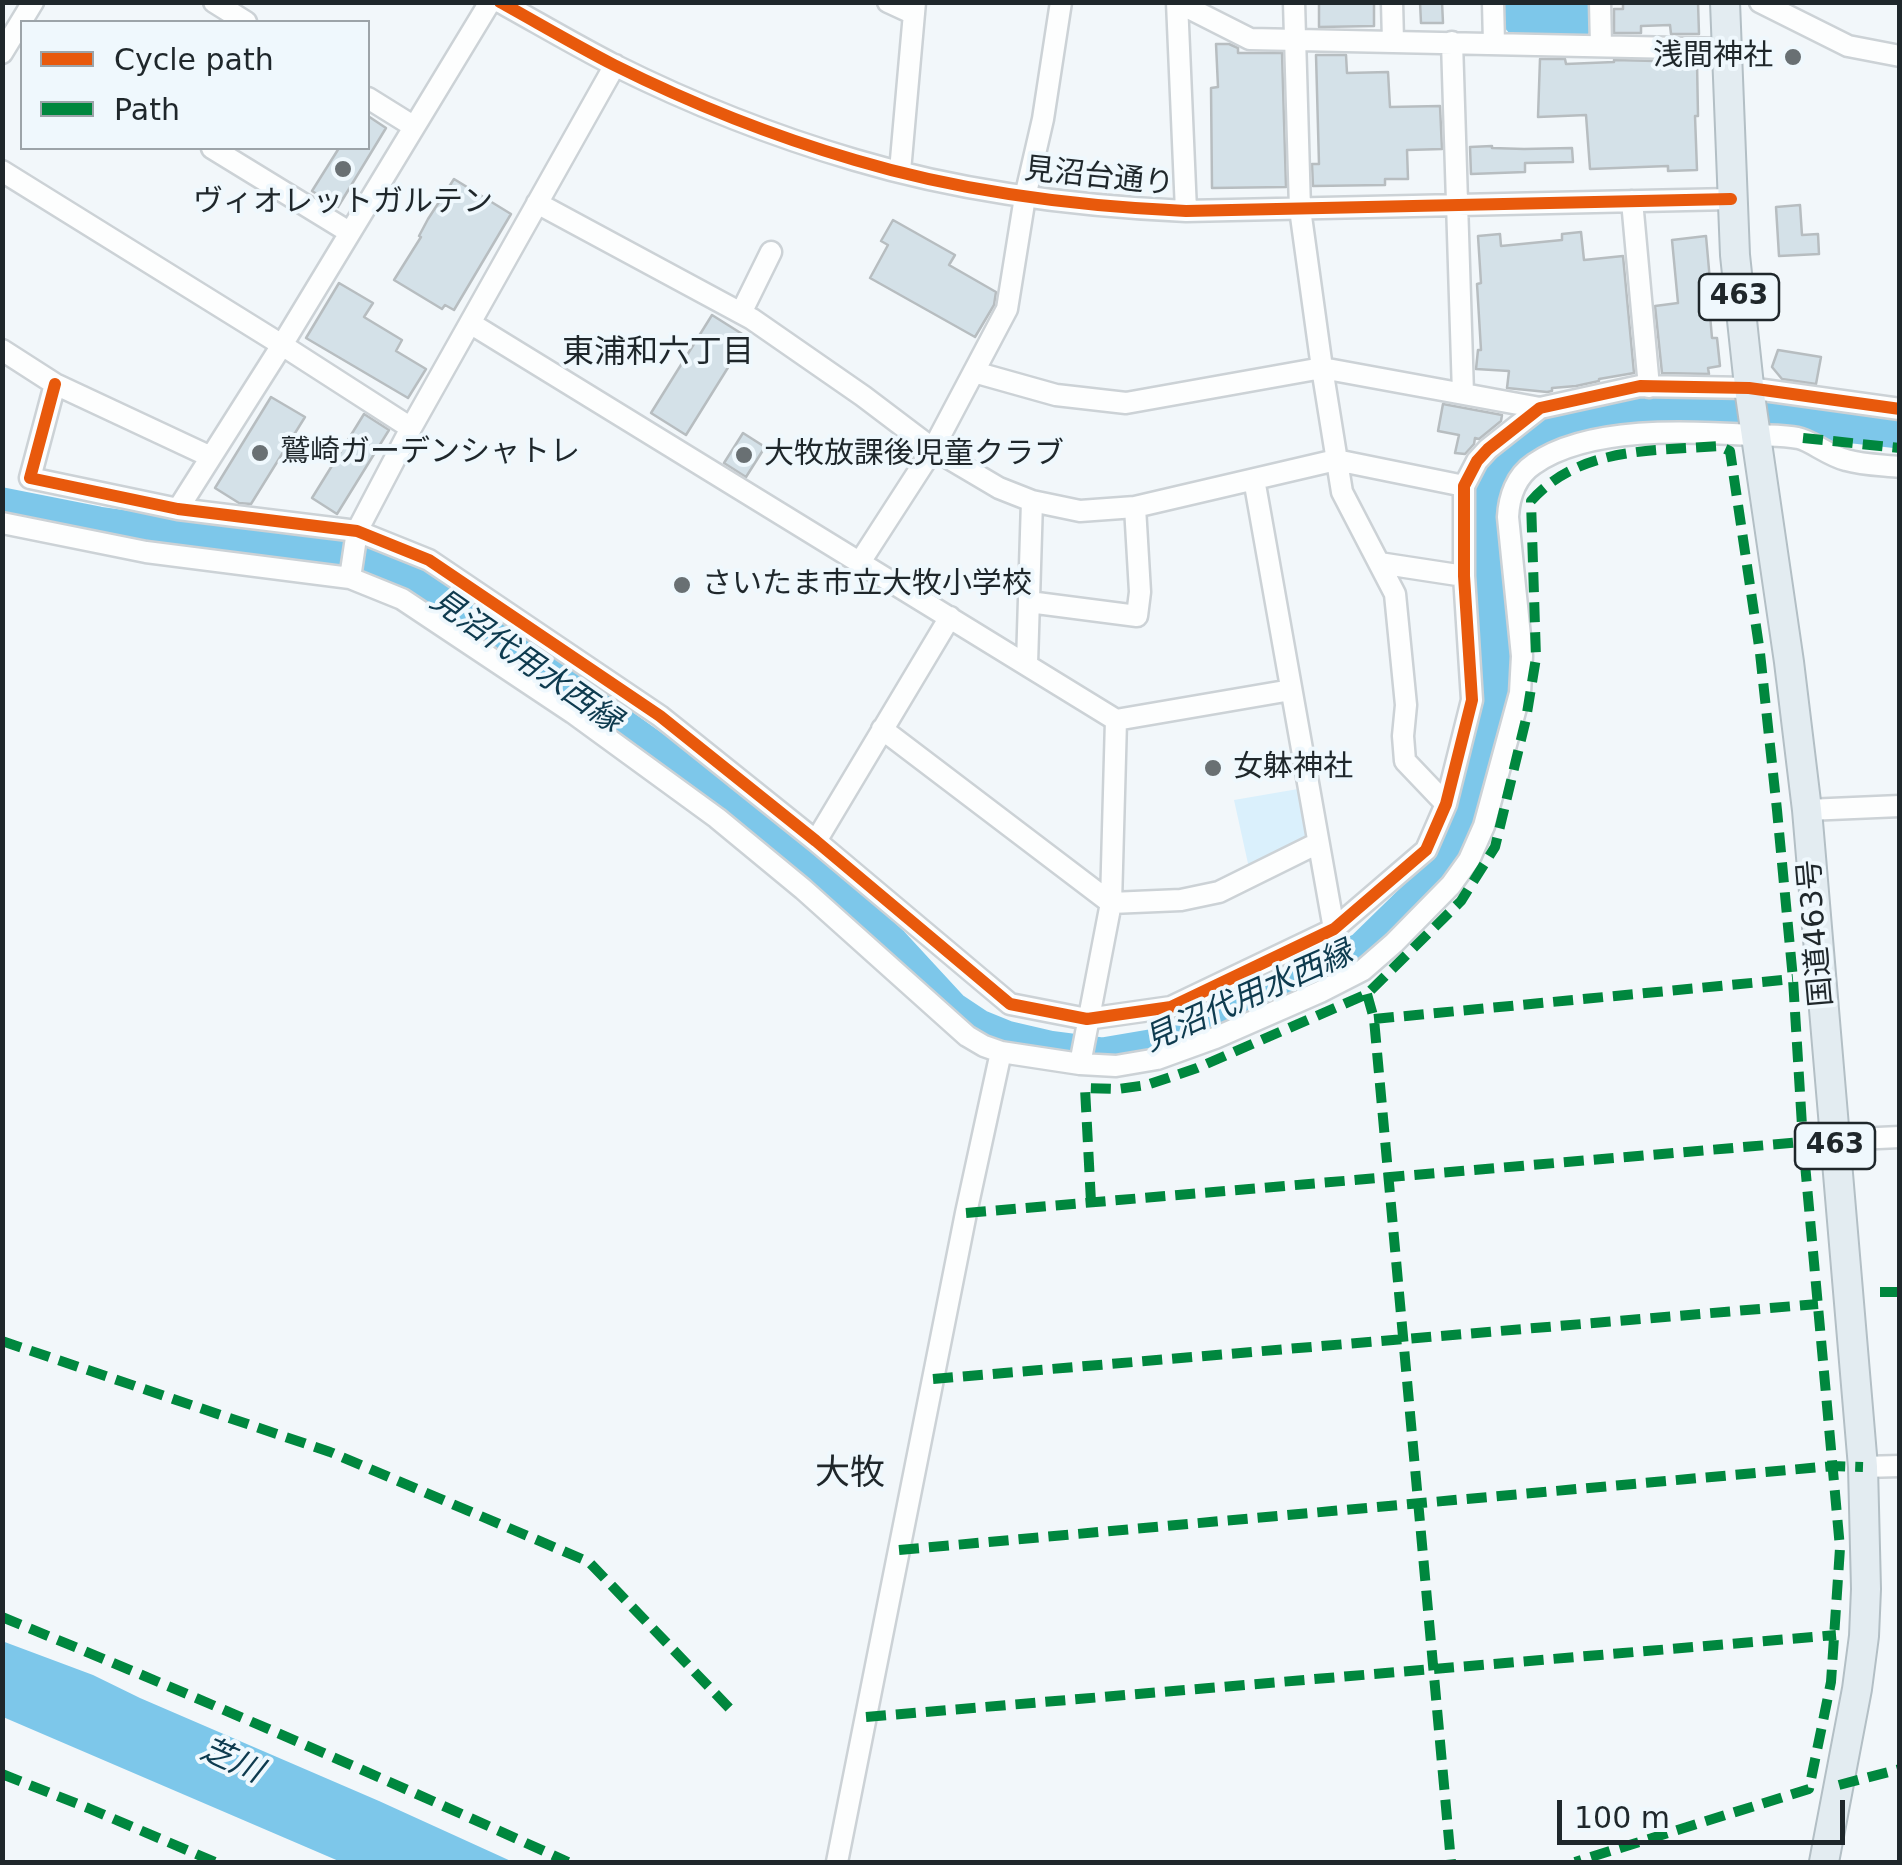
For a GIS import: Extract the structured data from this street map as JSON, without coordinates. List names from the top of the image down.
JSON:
{
  "streets": {
    "highway": ["463", "国道463号"],
    "street": ["見沼台通り"]
  },
  "crossings": [
    ["見沼台通り", "国道463号"]
  ],
  "districts": ["東浦和六丁目", "大牧"],
  "water": ["見沼代用水西縁", "芝川"],
  "places": [
    "浅間神社",
    "ヴィオレットガルテン",
    "鷲崎ガーデンシャトレ",
    "大牧放課後児童クラブ",
    "さいたま市立大牧小学校",
    "女躰神社"
  ],
  "legend": ["Cycle path", "Path"],
  "scale_bar": "100 m"
}
